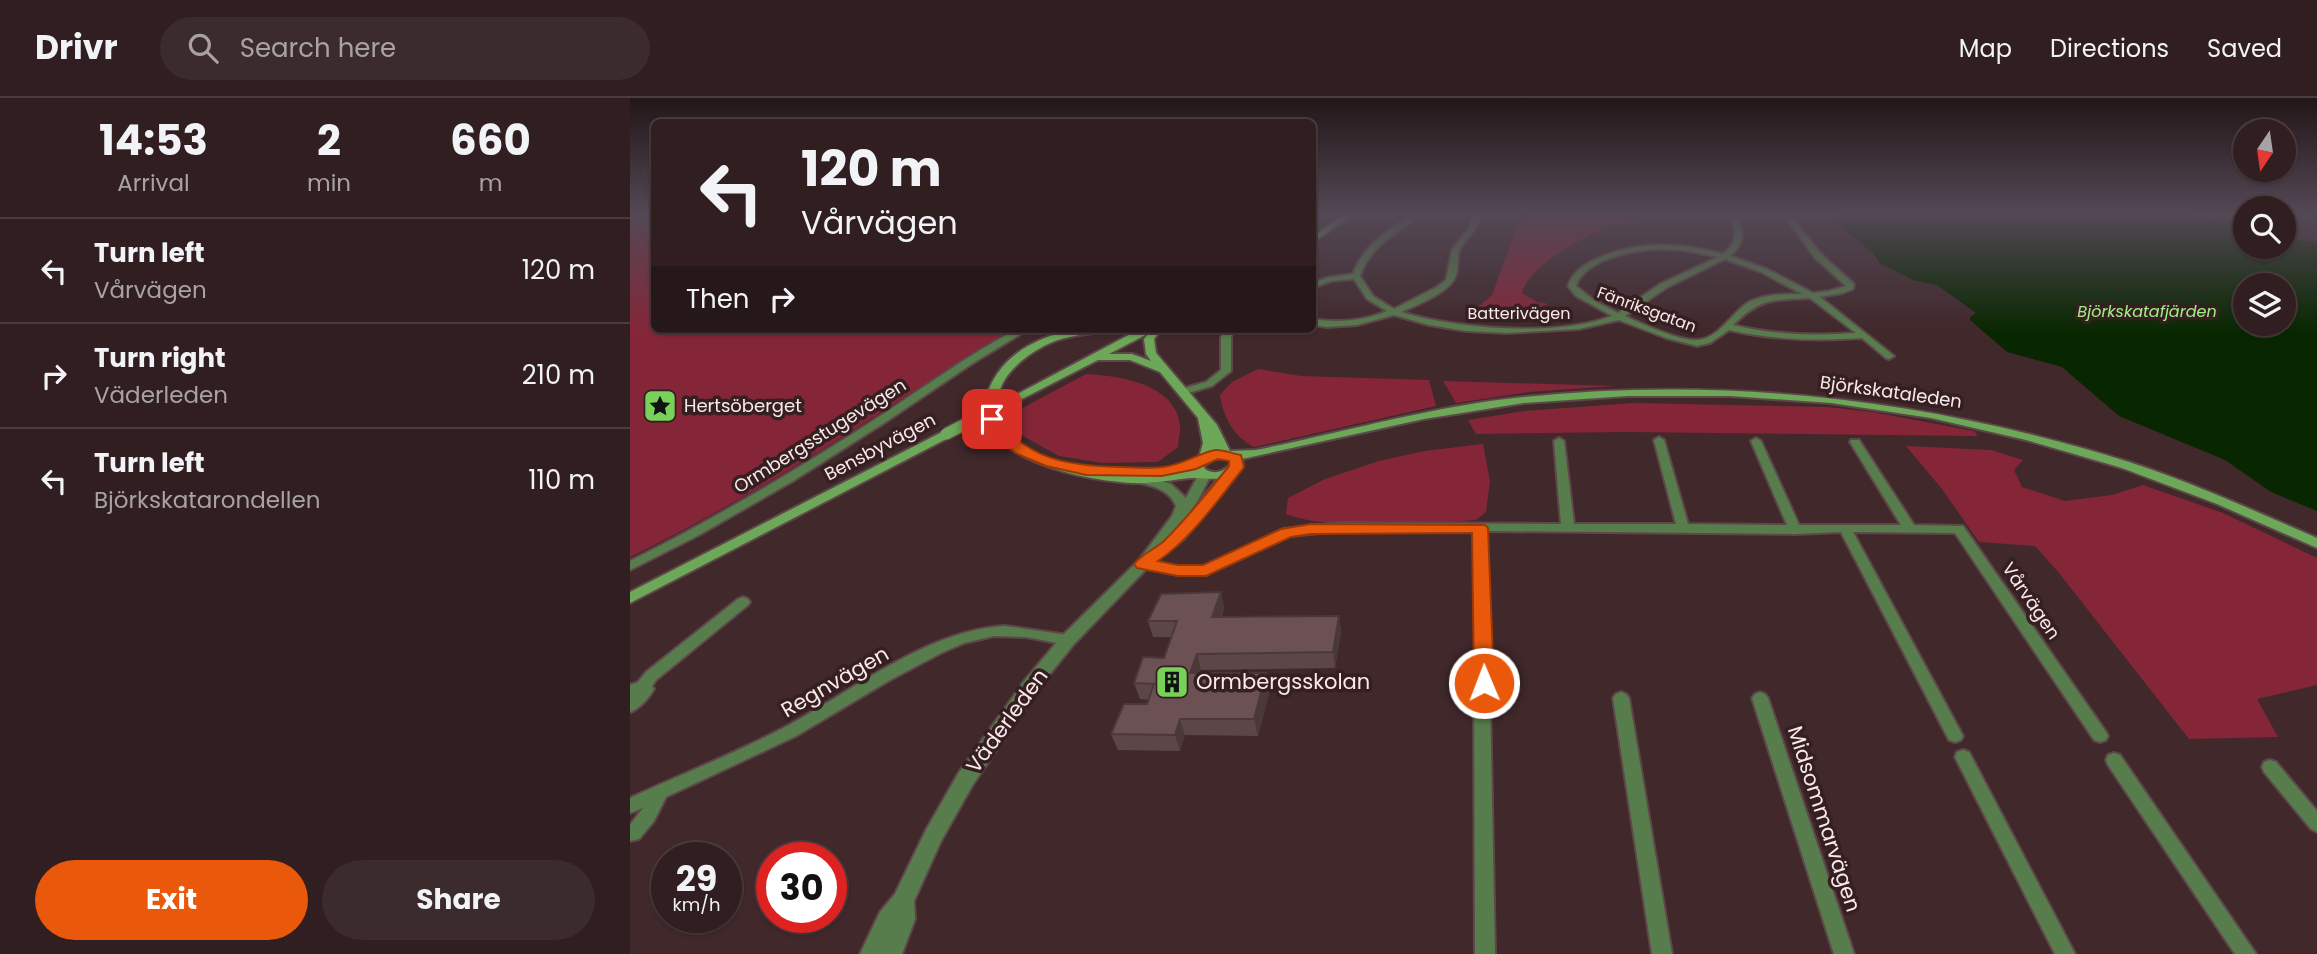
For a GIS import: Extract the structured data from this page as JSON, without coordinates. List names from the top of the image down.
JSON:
{
  "streets": {
    "main road": ["Björkskataleden", "Bensbyvägen", "Väderleden"],
    "street": [
      "Fänriksgatan",
      "Batterivägen",
      "Ormbergsstugevägen",
      "Vårvägen",
      "Regnvägen",
      "Midsommarvägen"
    ]
  },
  "crossings": [
    ["Fänriksgatan", "Batterivägen"],
    ["Björkskataleden", "Väderleden"],
    ["Vårvägen", "Väderleden"],
    ["Regnvägen", "Väderleden"]
  ],
  "water": ["Björkskatafjärden"],
  "places": {
    "place": ["Hertsöberget"],
    "building": ["Ormbergsskolan"]
  },
  "north": "bottom",
  "page": {
    "header": "Drivr",
    "search": "Search here",
    "nav": ["Map", "Directions", "Saved"],
    "eta": [
      "14:53",
      "Arrival",
      "2",
      "min",
      "660",
      "m"
    ],
    "turn": ["120 m", "Vårvägen"],
    "list": [
      {
        "name": "Turn left",
        "note": "Vårvägen",
        "value": "120 m"
      },
      {
        "name": "Turn right",
        "note": "Väderleden",
        "value": "210 m"
      },
      {
        "name": "Turn left",
        "note": "Björkskatarondellen",
        "value": "110 m"
      }
    ],
    "then": "Then",
    "speed": "29 km/h",
    "limit": "30",
    "buttons": ["Exit", "Share"]
  }
}
